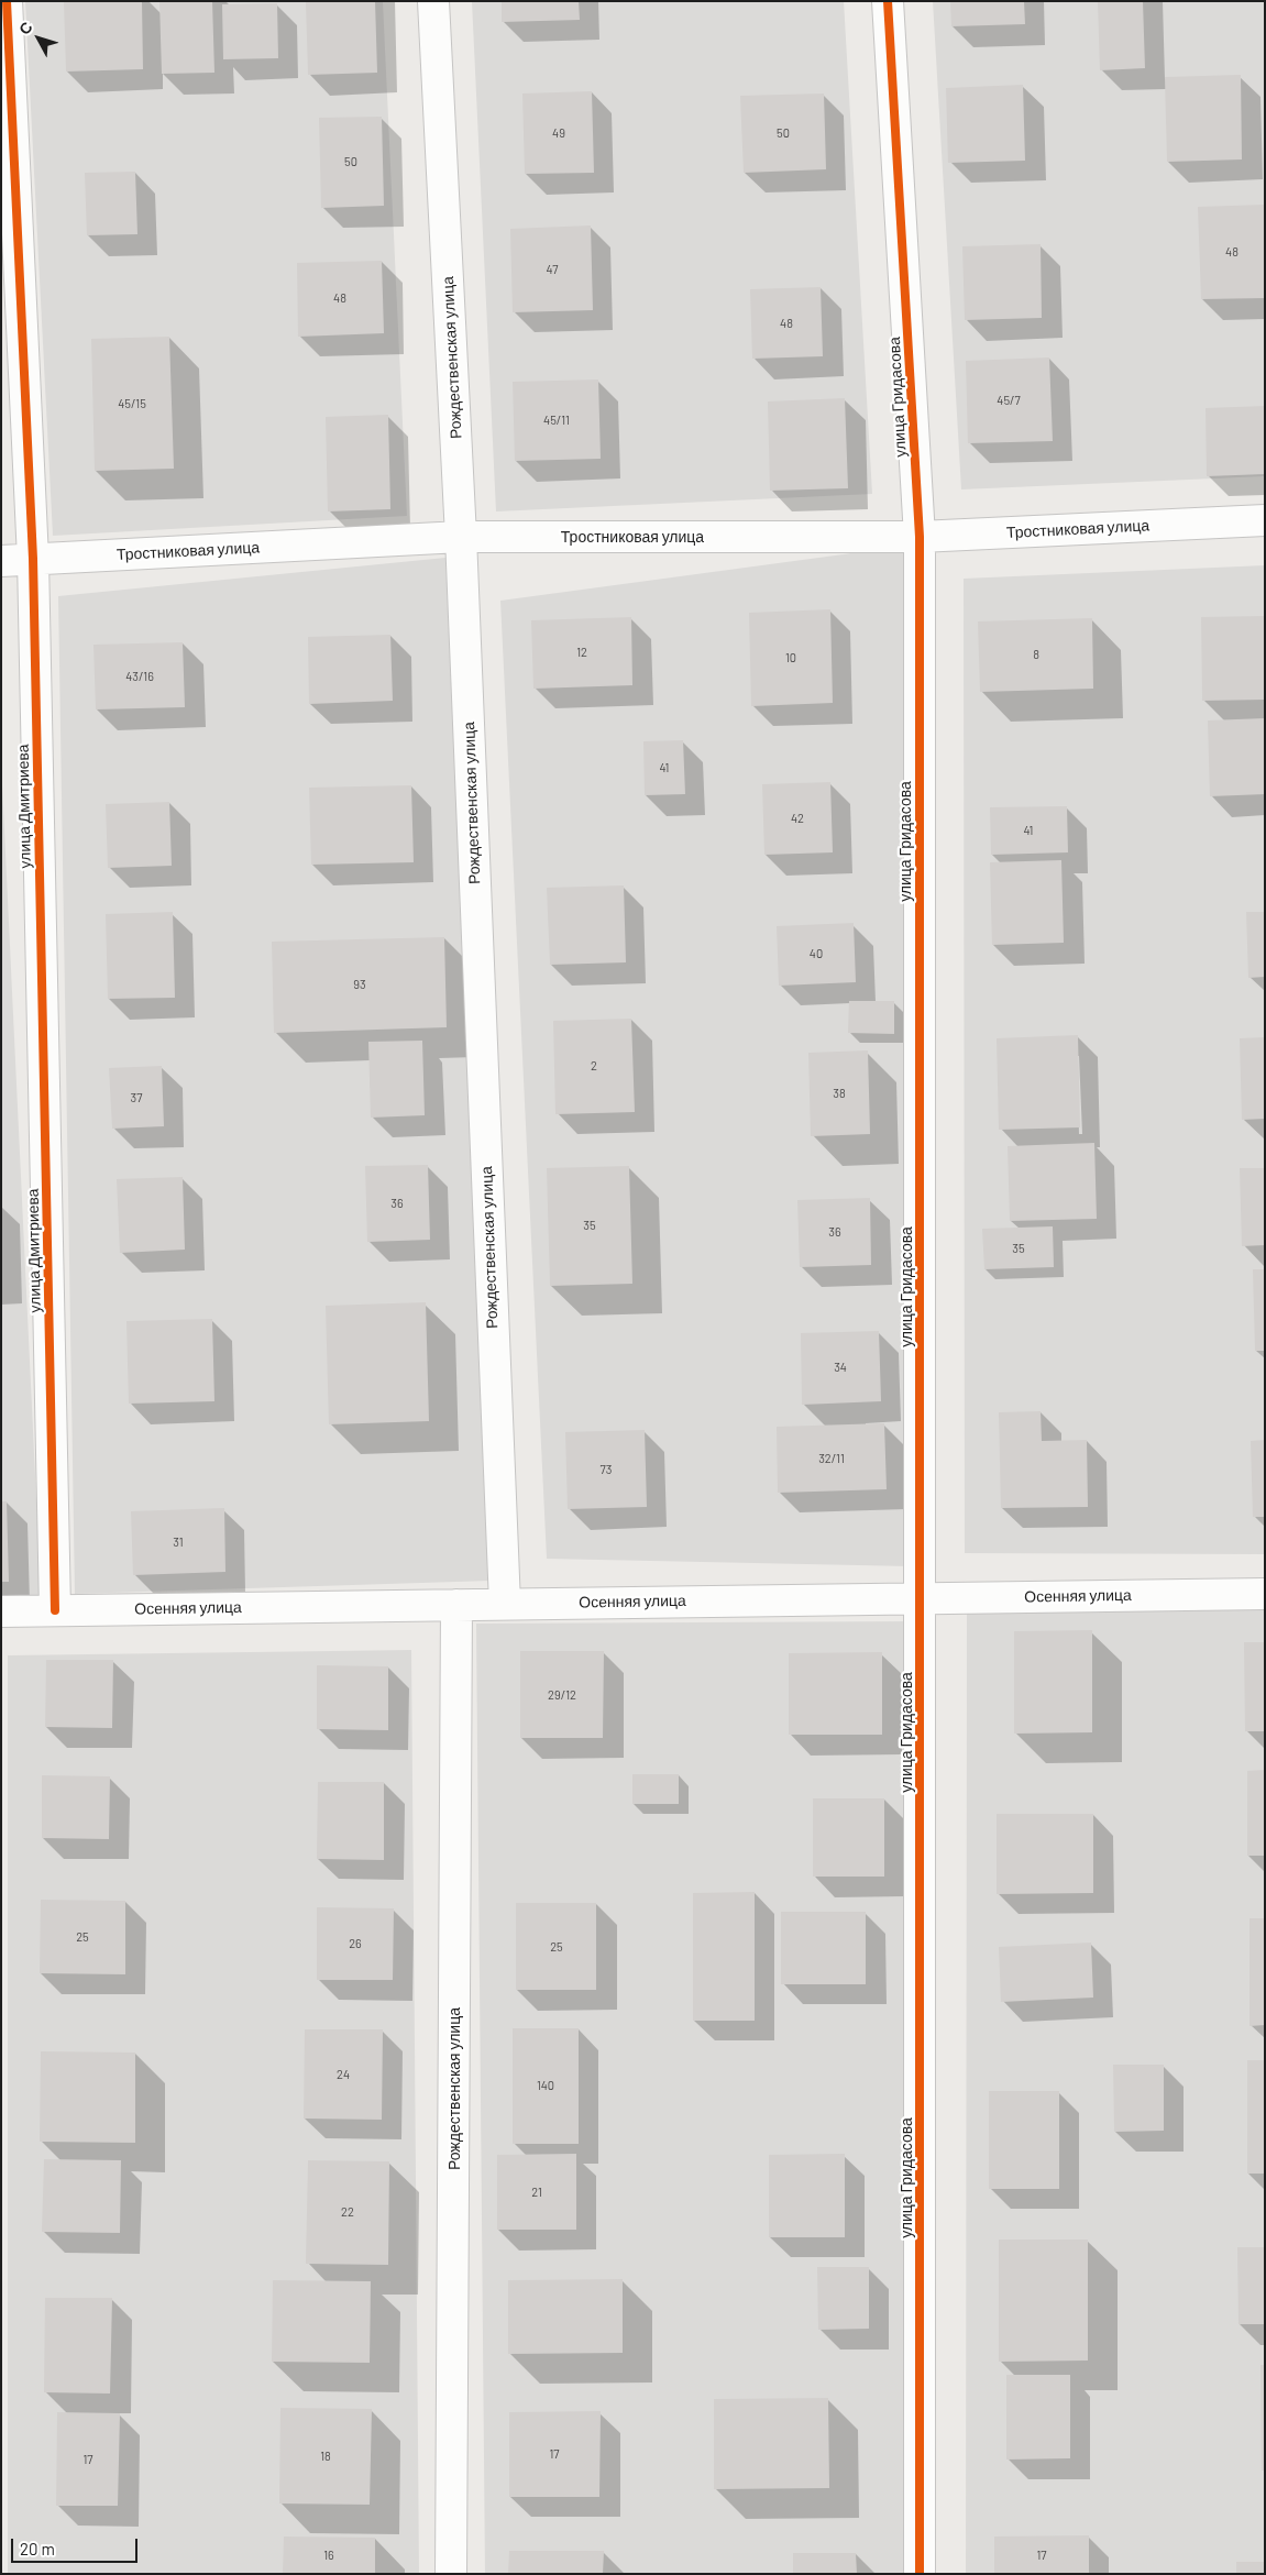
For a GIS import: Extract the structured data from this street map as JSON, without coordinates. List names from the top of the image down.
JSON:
{
  "streets": {
    "street": [
      "Рождественская улица",
      "улица Гридасова",
      "Тростниковая улица",
      "улица Дмитриева",
      "Осенняя улица"
    ]
  },
  "crossings": [
    ["Рождественская улица", "Тростниковая улица"],
    ["Рождественская улица", "Осенняя улица"],
    ["улица Гридасова", "Тростниковая улица"],
    ["улица Гридасова", "Осенняя улица"],
    ["Тростниковая улица", "улица Дмитриева"],
    ["улица Дмитриева", "Осенняя улица"]
  ],
  "house_numbers": [
    "49",
    "50",
    "50",
    "48",
    "47",
    "48",
    "48",
    "45/7",
    "45/15",
    "45/11",
    "12",
    "8",
    "10",
    "43/16",
    "41",
    "42",
    "41",
    "40",
    "93",
    "2",
    "38",
    "37",
    "36",
    "35",
    "36",
    "35",
    "34",
    "32/11",
    "73",
    "31",
    "29/12",
    "25",
    "26",
    "25",
    "24",
    "140",
    "21",
    "22",
    "17",
    "18",
    "17",
    "16",
    "17"
  ],
  "scale_bar": "20 m",
  "north": "top left"
}
